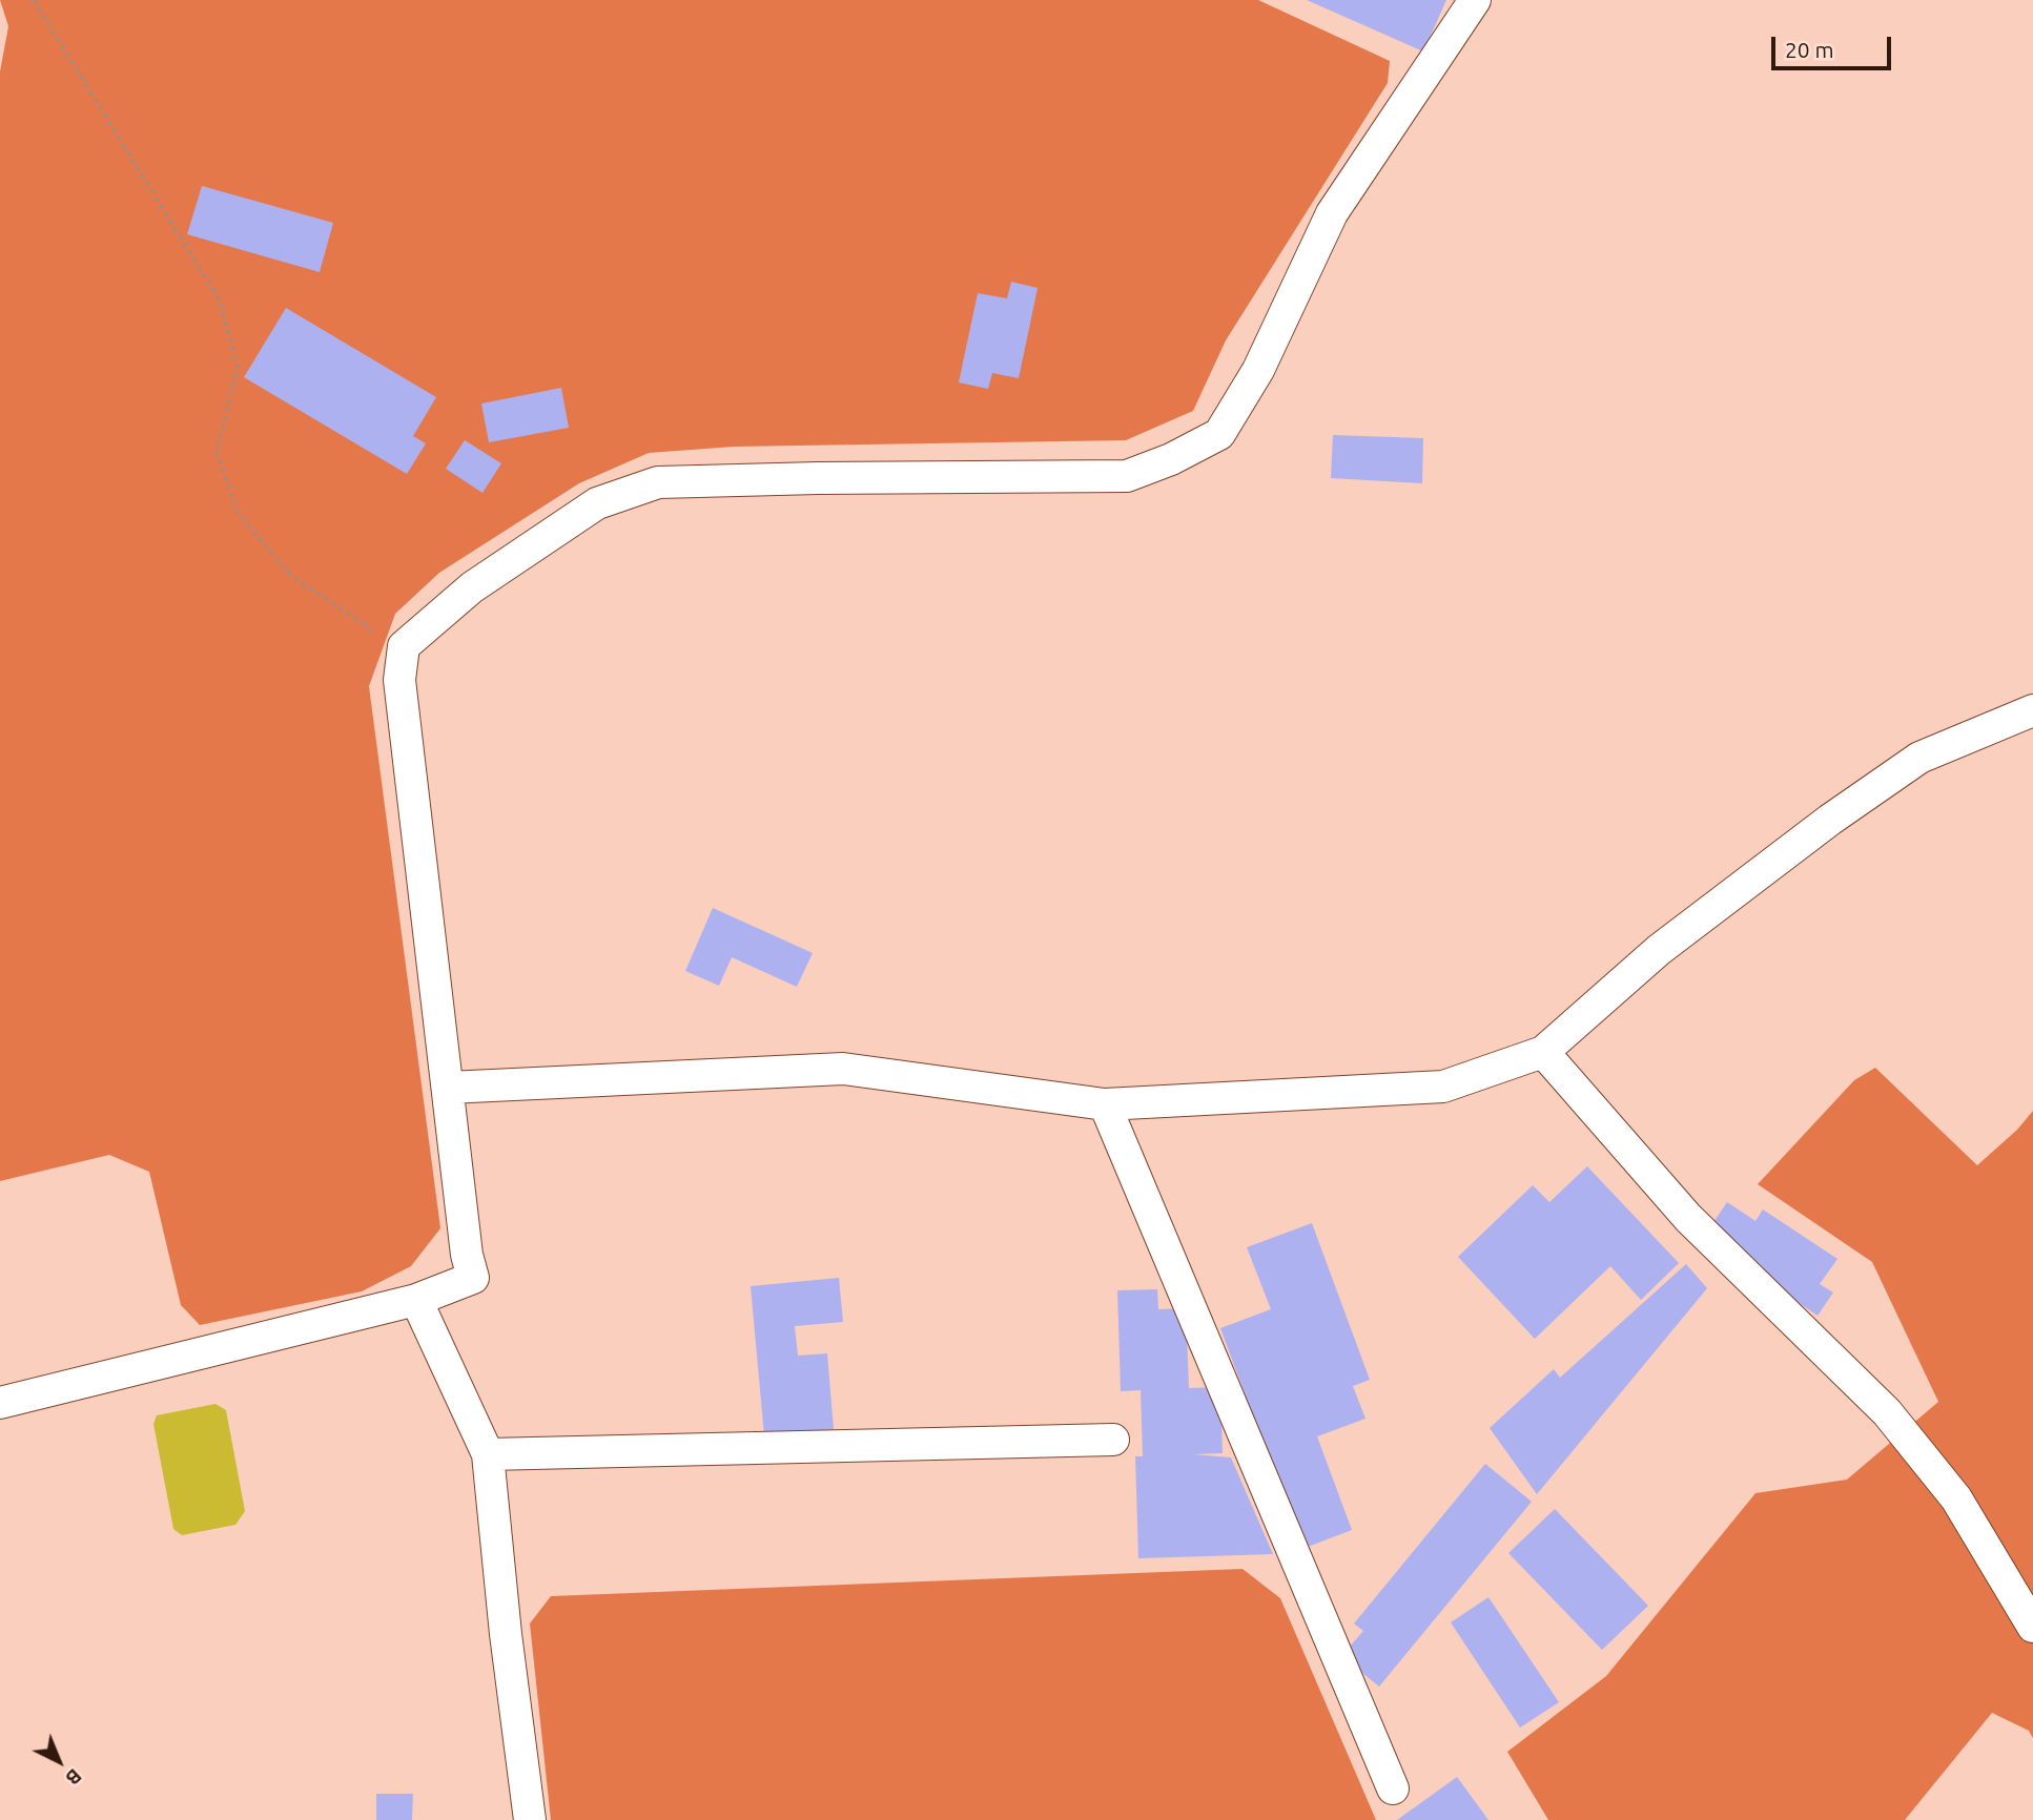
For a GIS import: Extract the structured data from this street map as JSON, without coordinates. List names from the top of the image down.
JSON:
{
  "scale_bar": "20 m",
  "north": "bottom right"
}
